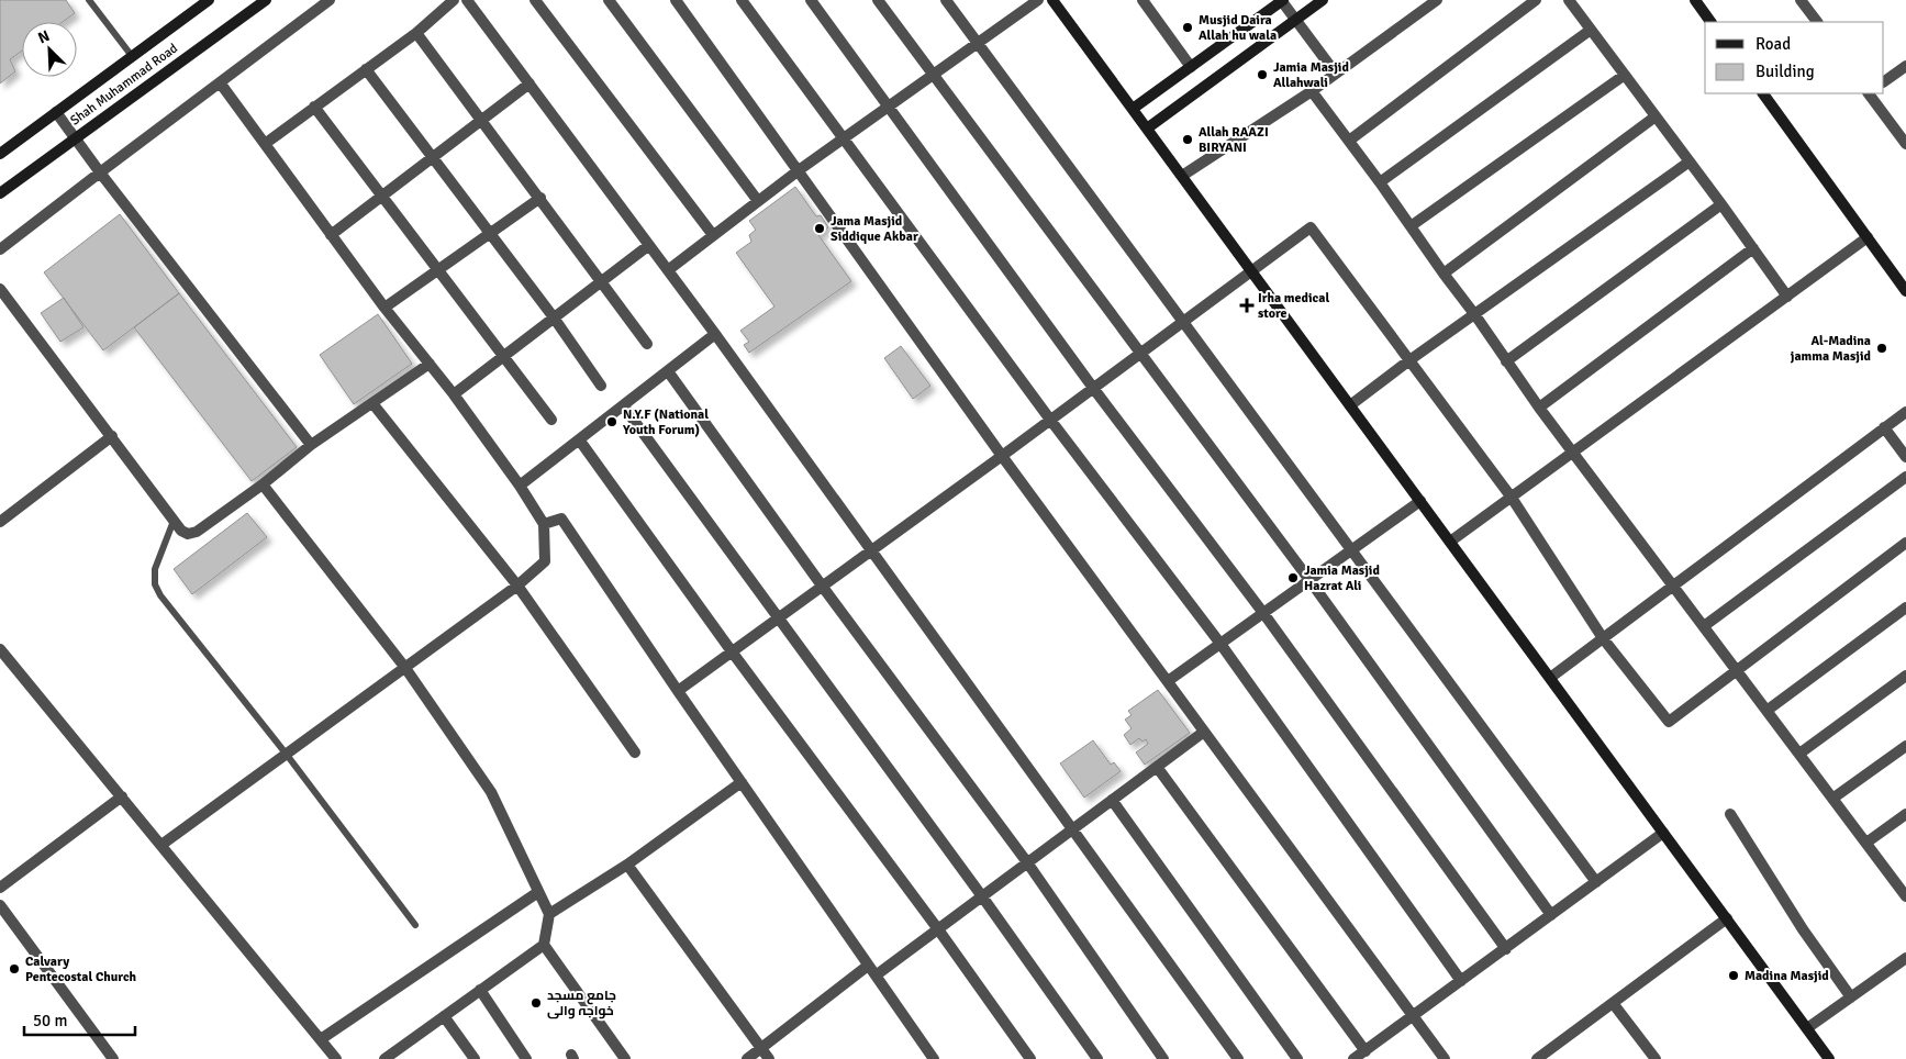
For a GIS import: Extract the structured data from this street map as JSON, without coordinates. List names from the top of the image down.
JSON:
{
  "streets": {
    "street": ["Shah Muhammad Road"]
  },
  "places": {
    "other": [
      "Musjid Daira Allah hu wala",
      "Jamia Masjid Allahwali",
      "Allah RAAZI BIRYANI",
      "Jama Masjid Siddique Akbar",
      "Al-Madina jamma Masjid",
      "N.Y.F (National Youth Forum)",
      "Jamia Masjid Hazrat Ali",
      "Calvary Pentecostal Church",
      "Madina Masjid",
      "جامع مسجد خواجہ والی"
    ],
    "health": ["Irha medical store"]
  },
  "legend": ["Road", "Building"],
  "scale_bar": "50 m",
  "north": "top left"
}
